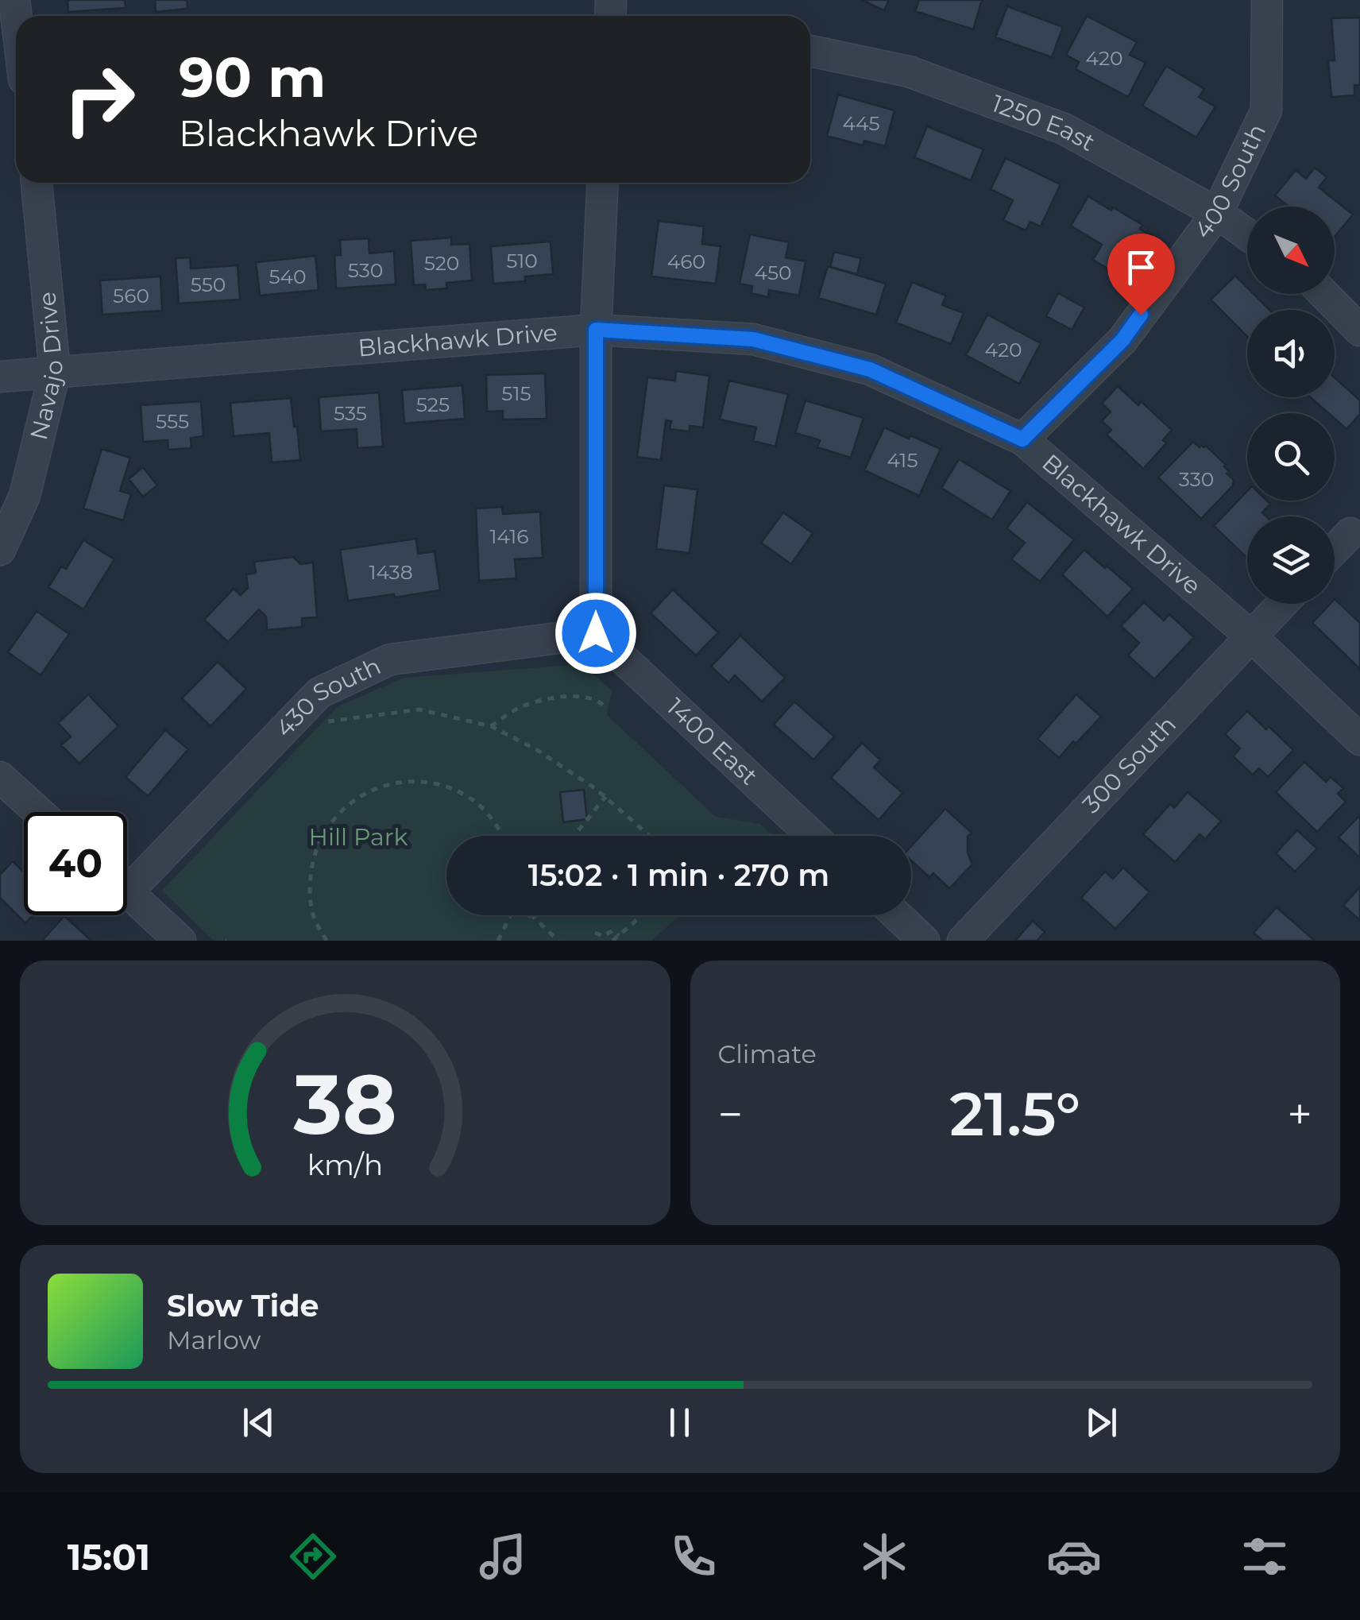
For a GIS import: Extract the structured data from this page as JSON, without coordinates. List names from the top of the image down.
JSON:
{
  "streets": {
    "street": [
      "1250 East",
      "400 South",
      "Blackhawk Drive",
      "Navajo Drive",
      "430 South",
      "1400 East",
      "300 South"
    ]
  },
  "crossings": [
    ["1250 East", "400 South"],
    ["400 South", "Blackhawk Drive"],
    ["Blackhawk Drive", "Navajo Drive"],
    ["Blackhawk Drive", "300 South"],
    ["430 South", "1400 East"]
  ],
  "parks": ["Hill Park"],
  "house_numbers": [
    "420",
    "445",
    "510",
    "460",
    "520",
    "530",
    "450",
    "540",
    "550",
    "560",
    "420",
    "515",
    "525",
    "535",
    "555",
    "415",
    "330",
    "1416",
    "1438"
  ],
  "north": "bottom right",
  "page": {
    "turn": ["90 m", "Blackhawk Drive"],
    "limit": "40",
    "trip": "15:02 · 1 min · 270 m",
    "tile": "Climate",
    "heat": ["−", "21.5°", "+"],
    "song": ["Slow Tide", "Marlow"],
    "tabs": "15:01",
    "gauge": ["38", "km/h"]
  }
}
